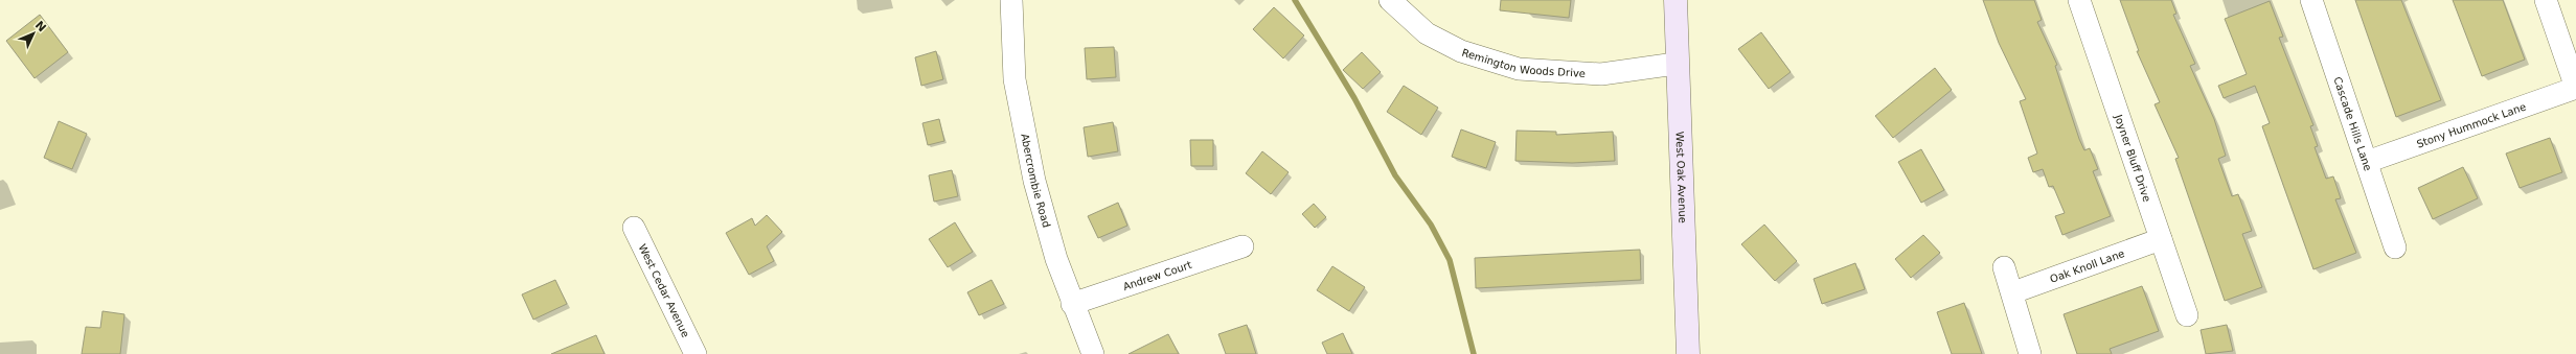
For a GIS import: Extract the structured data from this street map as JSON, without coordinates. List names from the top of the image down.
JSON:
{
  "streets": {
    "street": [
      "Remington Woods Drive",
      "Cascade Hills Lane",
      "Stony Hummock Lane",
      "Joyner Bluff Drive",
      "West Oak Avenue",
      "Abercrombie Road",
      "Oak Knoll Lane",
      "Andrew Court",
      "West Cedar Avenue"
    ]
  },
  "crossings": [
    ["Remington Woods Drive", "West Oak Avenue"],
    ["Cascade Hills Lane", "Stony Hummock Lane"],
    ["Joyner Bluff Drive", "Oak Knoll Lane"],
    ["Abercrombie Road", "Andrew Court"]
  ],
  "north": "top right"
}
